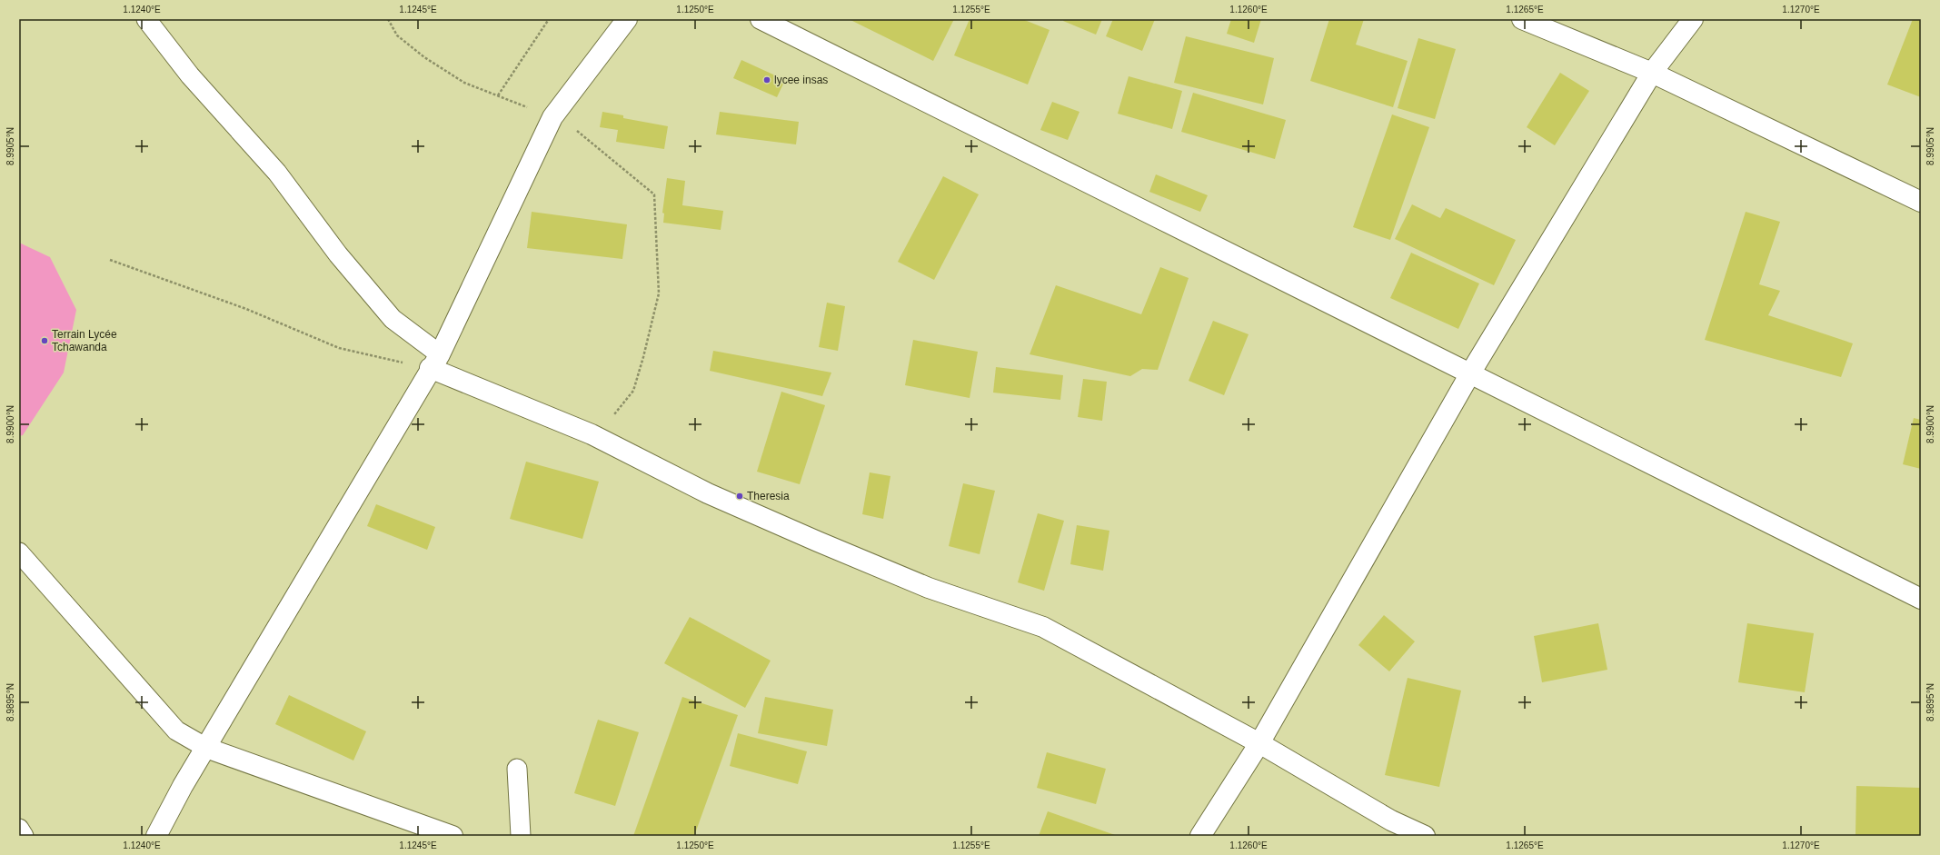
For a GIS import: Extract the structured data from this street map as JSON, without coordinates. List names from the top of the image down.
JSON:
{
  "places": ["lycee insas", "Terrain Lycée Tchawanda", "Theresia"],
  "coordinates": [
    "1.1240°E",
    "1.1245°E",
    "1.1250°E",
    "1.1255°E",
    "1.1260°E",
    "1.1265°E",
    "1.1270°E",
    "8.9905°N",
    "8.9900°N",
    "8.9895°N"
  ]
}
